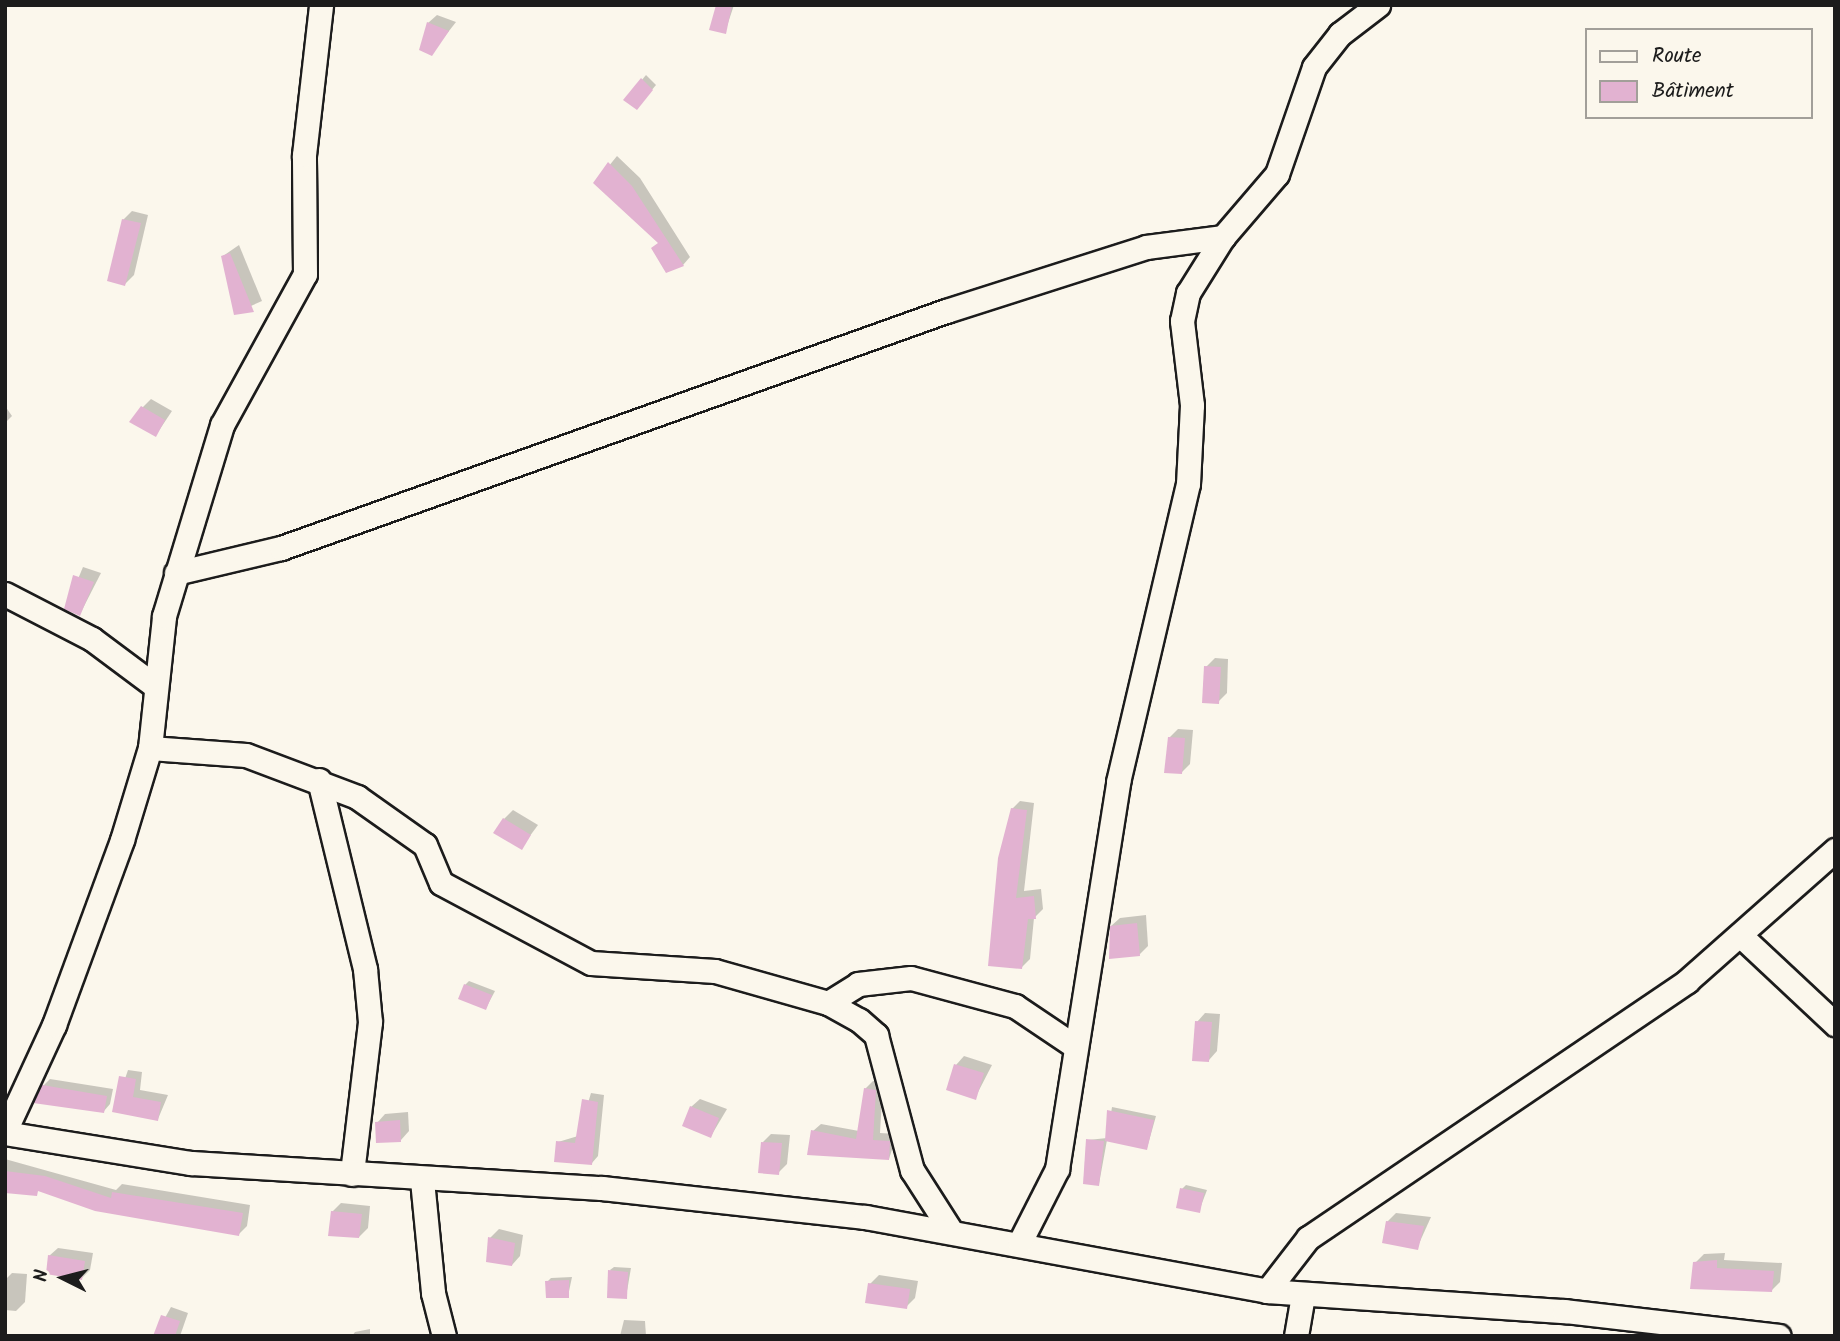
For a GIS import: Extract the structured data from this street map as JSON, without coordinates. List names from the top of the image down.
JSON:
{
  "legend": ["Route", "Bâtiment"],
  "north": "left"
}
